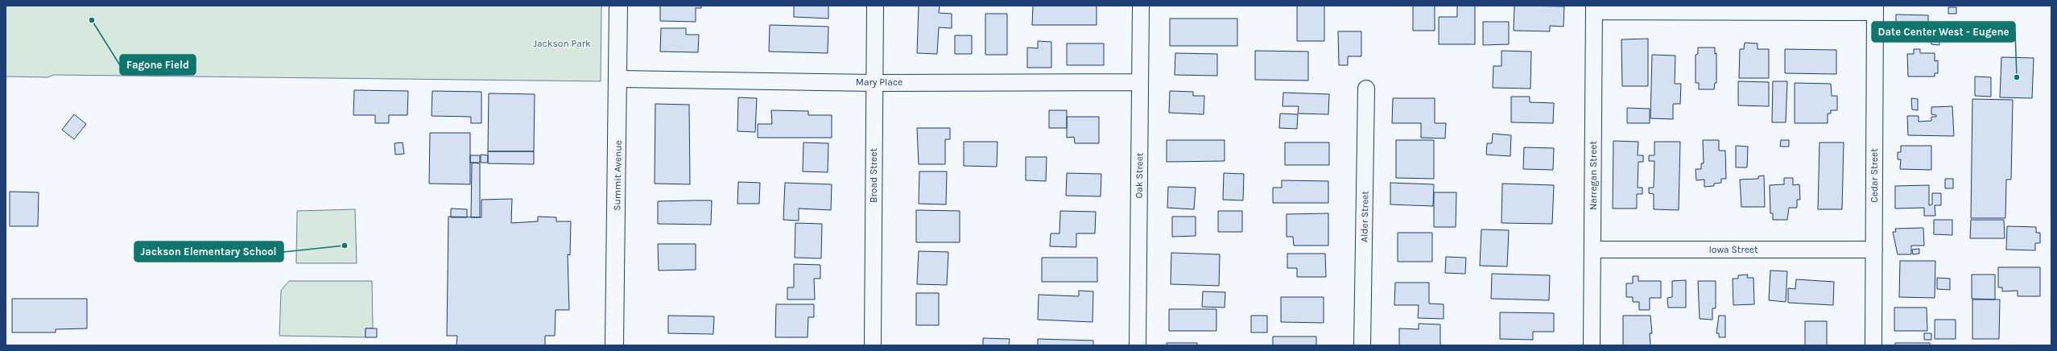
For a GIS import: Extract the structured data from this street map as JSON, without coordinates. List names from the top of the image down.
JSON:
{
  "streets": {
    "street": [
      "Mary Place",
      "Summit Avenue",
      "Broad Street",
      "Oak Street",
      "Narregan Street",
      "Cedar Street",
      "Alder Street",
      "Iowa Street"
    ]
  },
  "crossings": [
    ["Mary Place", "Summit Avenue"],
    ["Mary Place", "Broad Street"],
    ["Mary Place", "Oak Street"],
    ["Narregan Street", "Iowa Street"],
    ["Cedar Street", "Iowa Street"]
  ],
  "parks": ["Jackson Park"],
  "places": ["Fagone Field", "Date Center West - Eugene", "Jackson Elementary School"]
}
